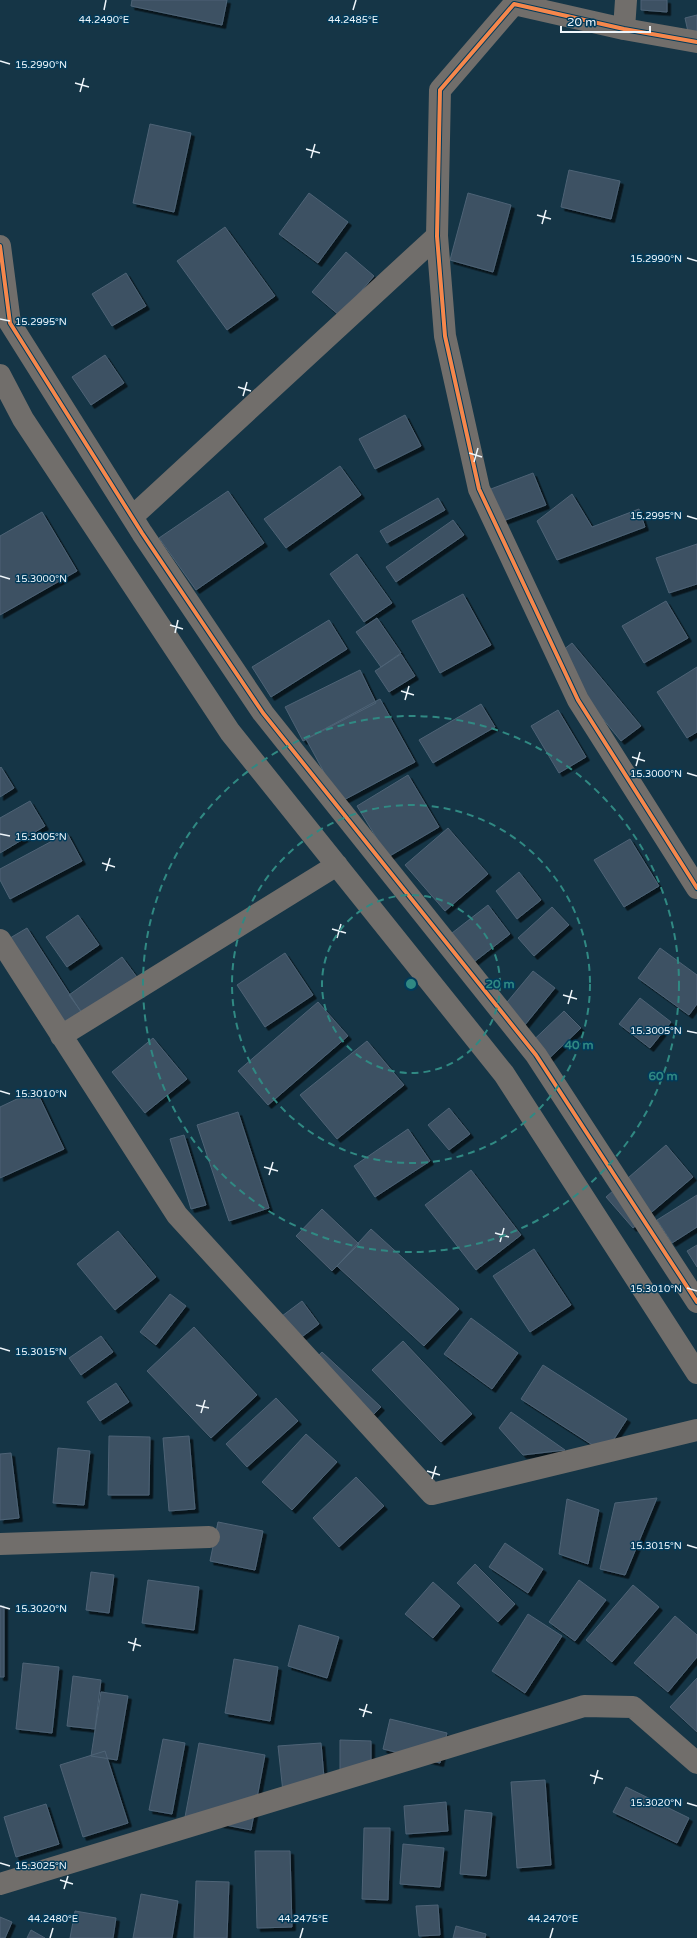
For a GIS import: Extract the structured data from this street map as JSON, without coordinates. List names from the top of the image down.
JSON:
{
  "scale_bar": "20 m",
  "coordinates": [
    "44.2490°E",
    "44.2485°E",
    "15.2990°N",
    "15.2995°N",
    "15.3000°N",
    "15.3005°N",
    "15.3010°N",
    "15.3015°N",
    "15.3020°N",
    "15.3025°N",
    "44.2480°E",
    "44.2475°E",
    "44.2470°E"
  ],
  "rings": ["20 m", "40 m", "60 m"]
}
